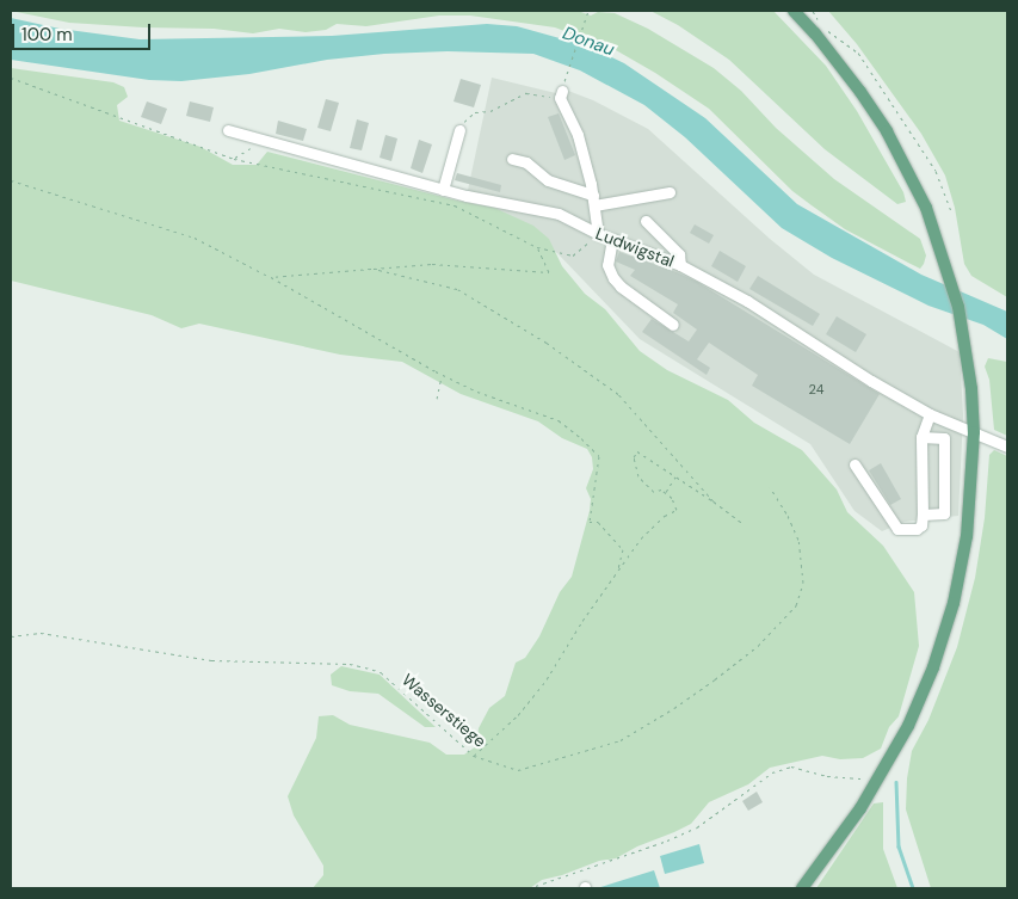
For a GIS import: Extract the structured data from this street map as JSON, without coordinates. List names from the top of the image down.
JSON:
{
  "streets": {
    "street": ["Ludwigstal"],
    "path": ["Wasserstiege"]
  },
  "water": ["Donau"],
  "house_numbers": ["24"],
  "scale_bar": "100 m"
}
